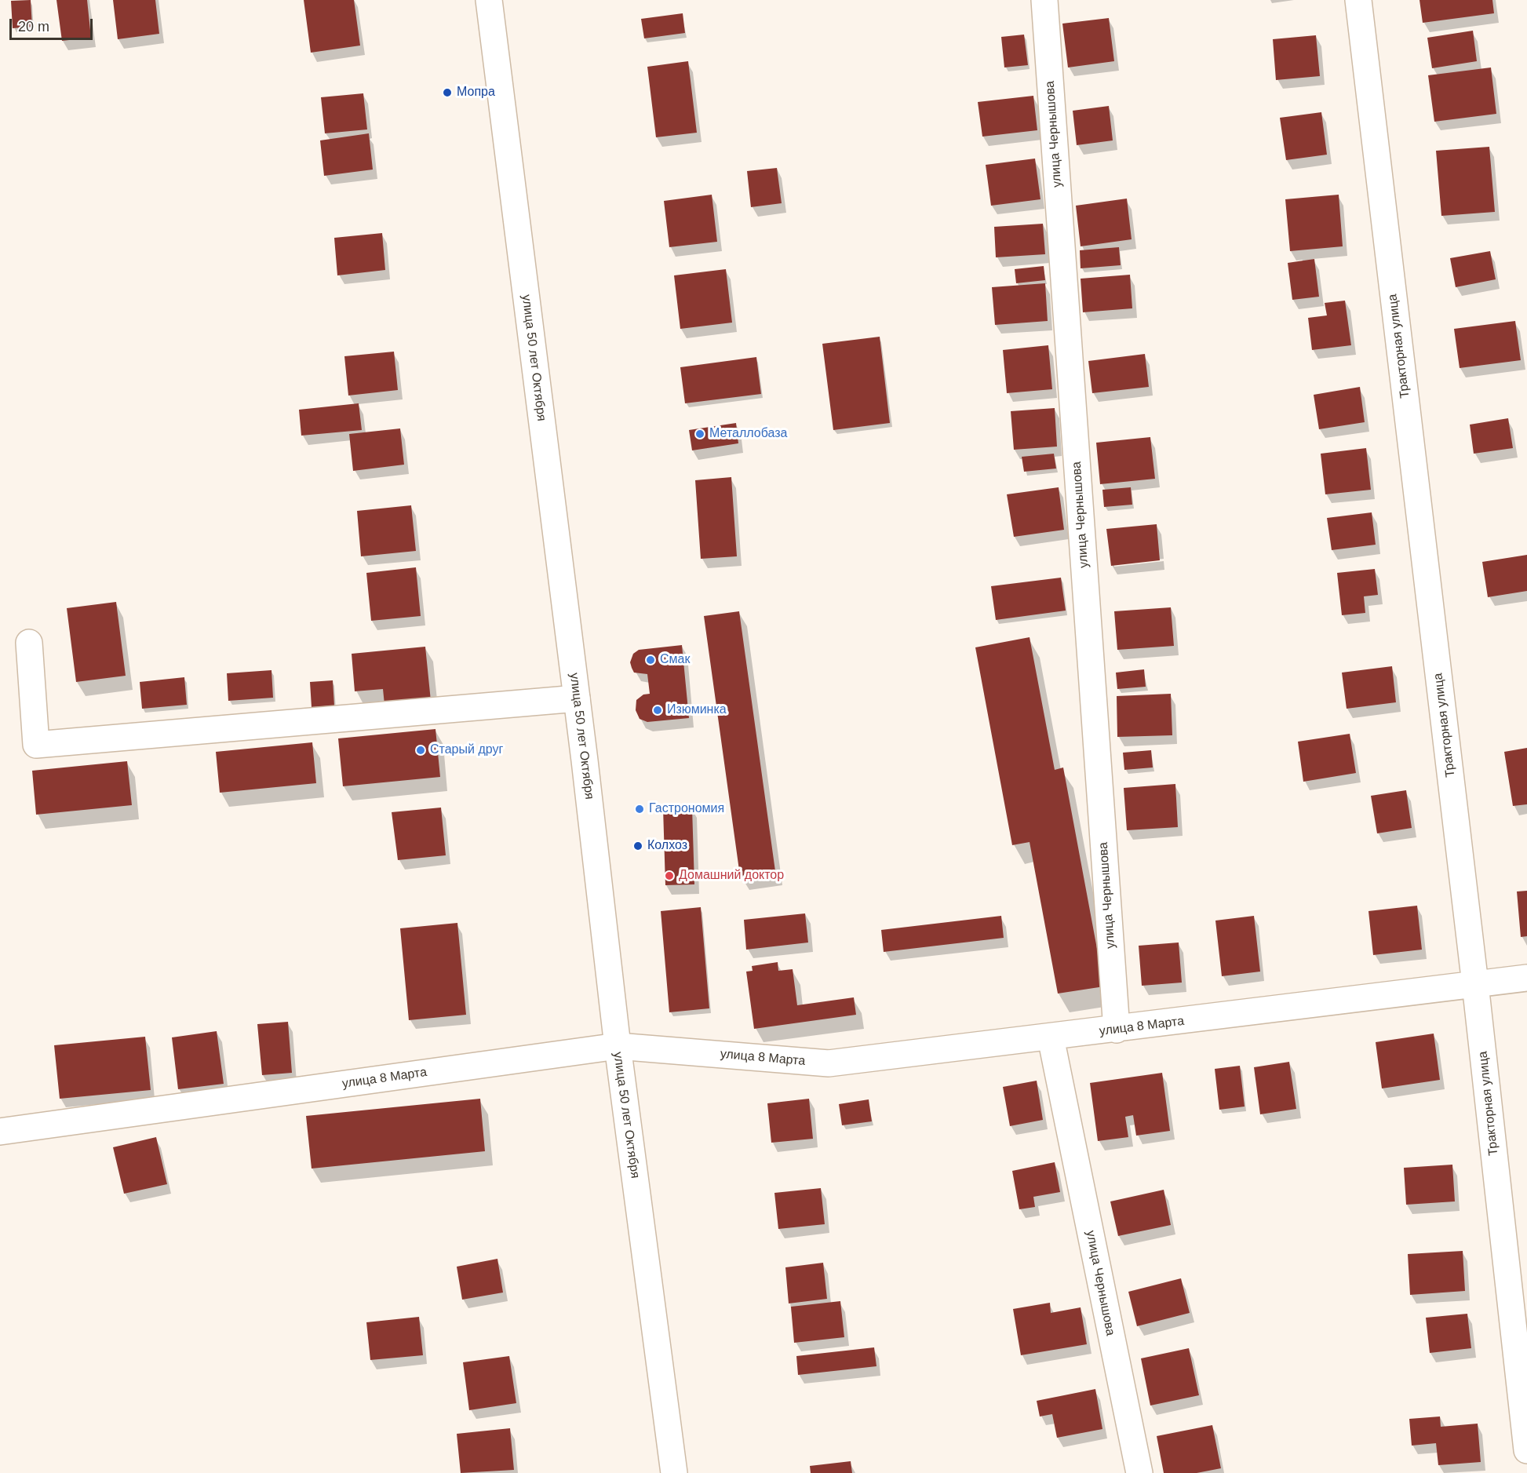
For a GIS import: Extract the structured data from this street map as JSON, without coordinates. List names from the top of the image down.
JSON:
{
  "streets": {
    "street": [
      "улица Чернышова",
      "Тракторная улица",
      "улица 50 лет Октября",
      "улица 8 Марта"
    ]
  },
  "crossings": [
    ["улица Чернышова", "улица 8 Марта"],
    ["Тракторная улица", "улица 8 Марта"],
    ["улица 50 лет Октября", "улица 8 Марта"]
  ],
  "places": [
    "Мопра",
    "Металлобаза",
    "Смак",
    "Изюминка",
    "Старый друг",
    "Гастрономия",
    "Колхоз",
    "Домашний доктор"
  ],
  "scale_bar": "20 m"
}
